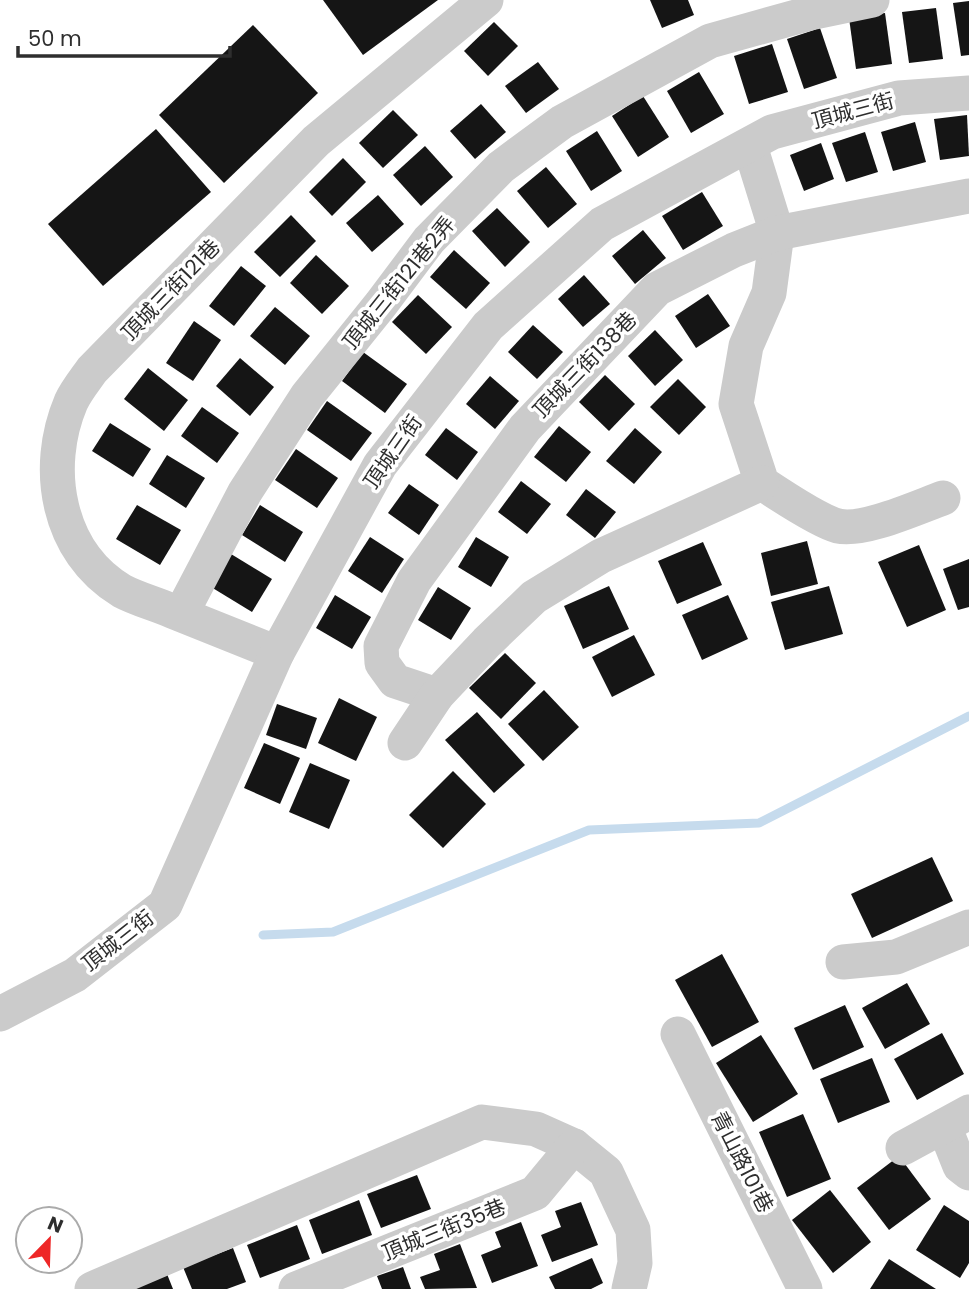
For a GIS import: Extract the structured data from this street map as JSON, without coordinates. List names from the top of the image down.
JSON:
{
  "streets": {
    "lane": [
      "頂城三街",
      "頂城三街121巷2弄",
      "頂城三街121巷",
      "頂城三街138巷",
      "青山路101巷",
      "頂城三街35巷"
    ]
  },
  "crossings": [
    ["頂城三街", "頂城三街121巷"],
    ["頂城三街121巷2弄", "頂城三街121巷"]
  ],
  "scale_bar": "50 m",
  "north": "top right"
}
